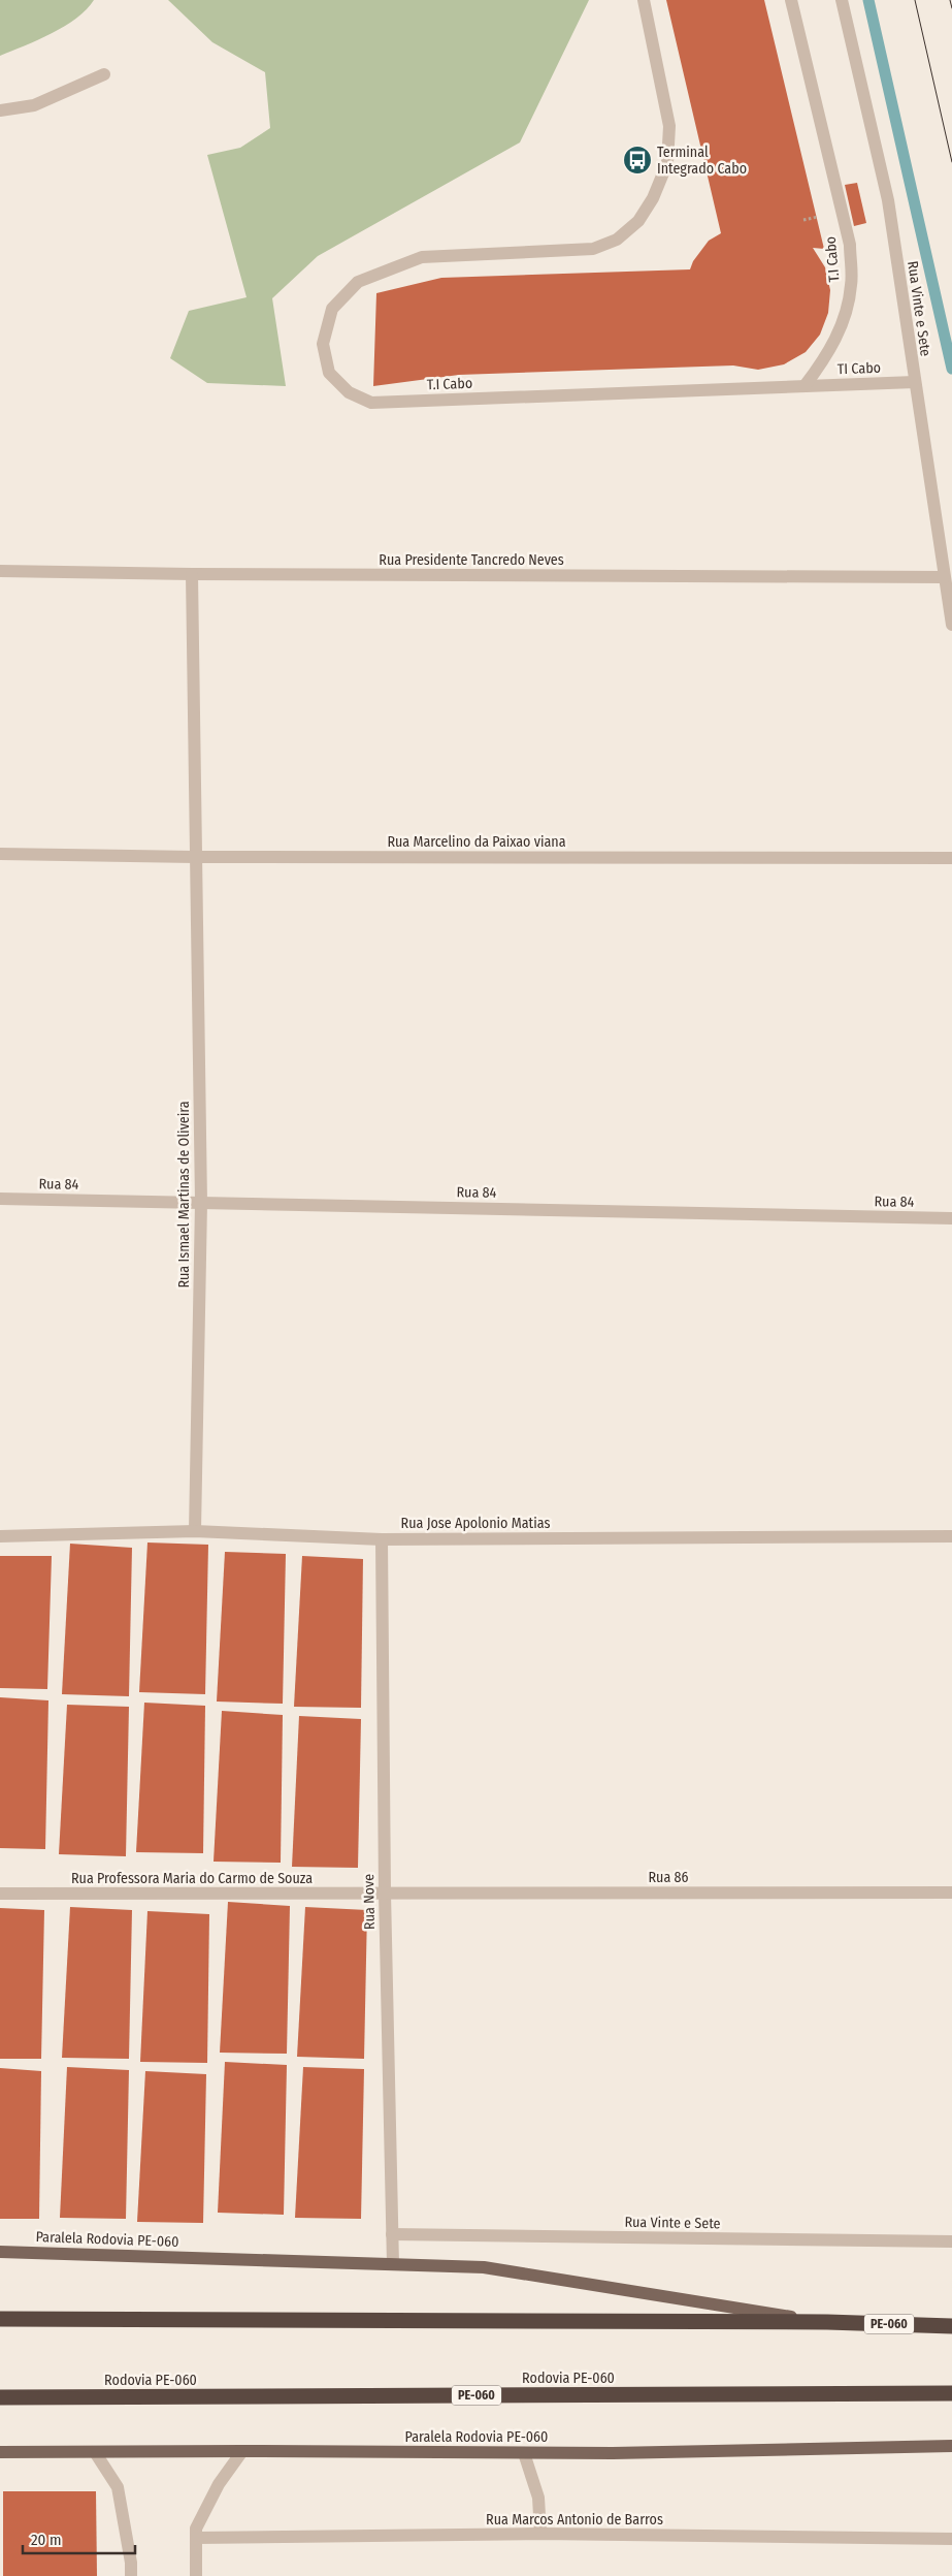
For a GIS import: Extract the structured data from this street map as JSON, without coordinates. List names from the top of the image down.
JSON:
{
  "streets": {
    "highway": ["PE-060", "Rodovia PE-060"],
    "main road": ["Paralela Rodovia PE-060"],
    "street": [
      "T.I Cabo",
      "Rua Vinte e Sete",
      "TI Cabo",
      "Rua Presidente Tancredo Neves",
      "Rua Marcelino da Paixao viana",
      "Rua 84",
      "Rua Ismael Martinas de Oliveira",
      "Rua Jose Apolonio Matias",
      "Rua 86",
      "Rua Professora Maria do Carmo de Souza",
      "Rua Nove",
      "Rua Marcos Antonio de Barros"
    ]
  },
  "crossings": [
    ["T.I Cabo", "TI Cabo"],
    ["Rua Vinte e Sete", "TI Cabo"],
    ["Rua Vinte e Sete", "Rua Presidente Tancredo Neves"],
    ["Rua Vinte e Sete", "Rua Nove"],
    ["Rua Presidente Tancredo Neves", "Rua Ismael Martinas de Oliveira"],
    ["Rua Marcelino da Paixao viana", "Rua Ismael Martinas de Oliveira"],
    ["Rua 84", "Rua Ismael Martinas de Oliveira"],
    ["Rua Ismael Martinas de Oliveira", "Rua Jose Apolonio Matias"],
    ["Rua Jose Apolonio Matias", "Rua Nove"],
    ["Rua 86", "Rua Professora Maria do Carmo de Souza"],
    ["Rua 86", "Rua Nove"],
    ["Rua Professora Maria do Carmo de Souza", "Rua Nove"],
    ["Rua Nove", "Paralela Rodovia PE-060"],
    ["Paralela Rodovia PE-060", "PE-060"]
  ],
  "places": {
    "bus stop": ["Terminal Integrado Cabo"]
  },
  "scale_bar": "20 m"
}
